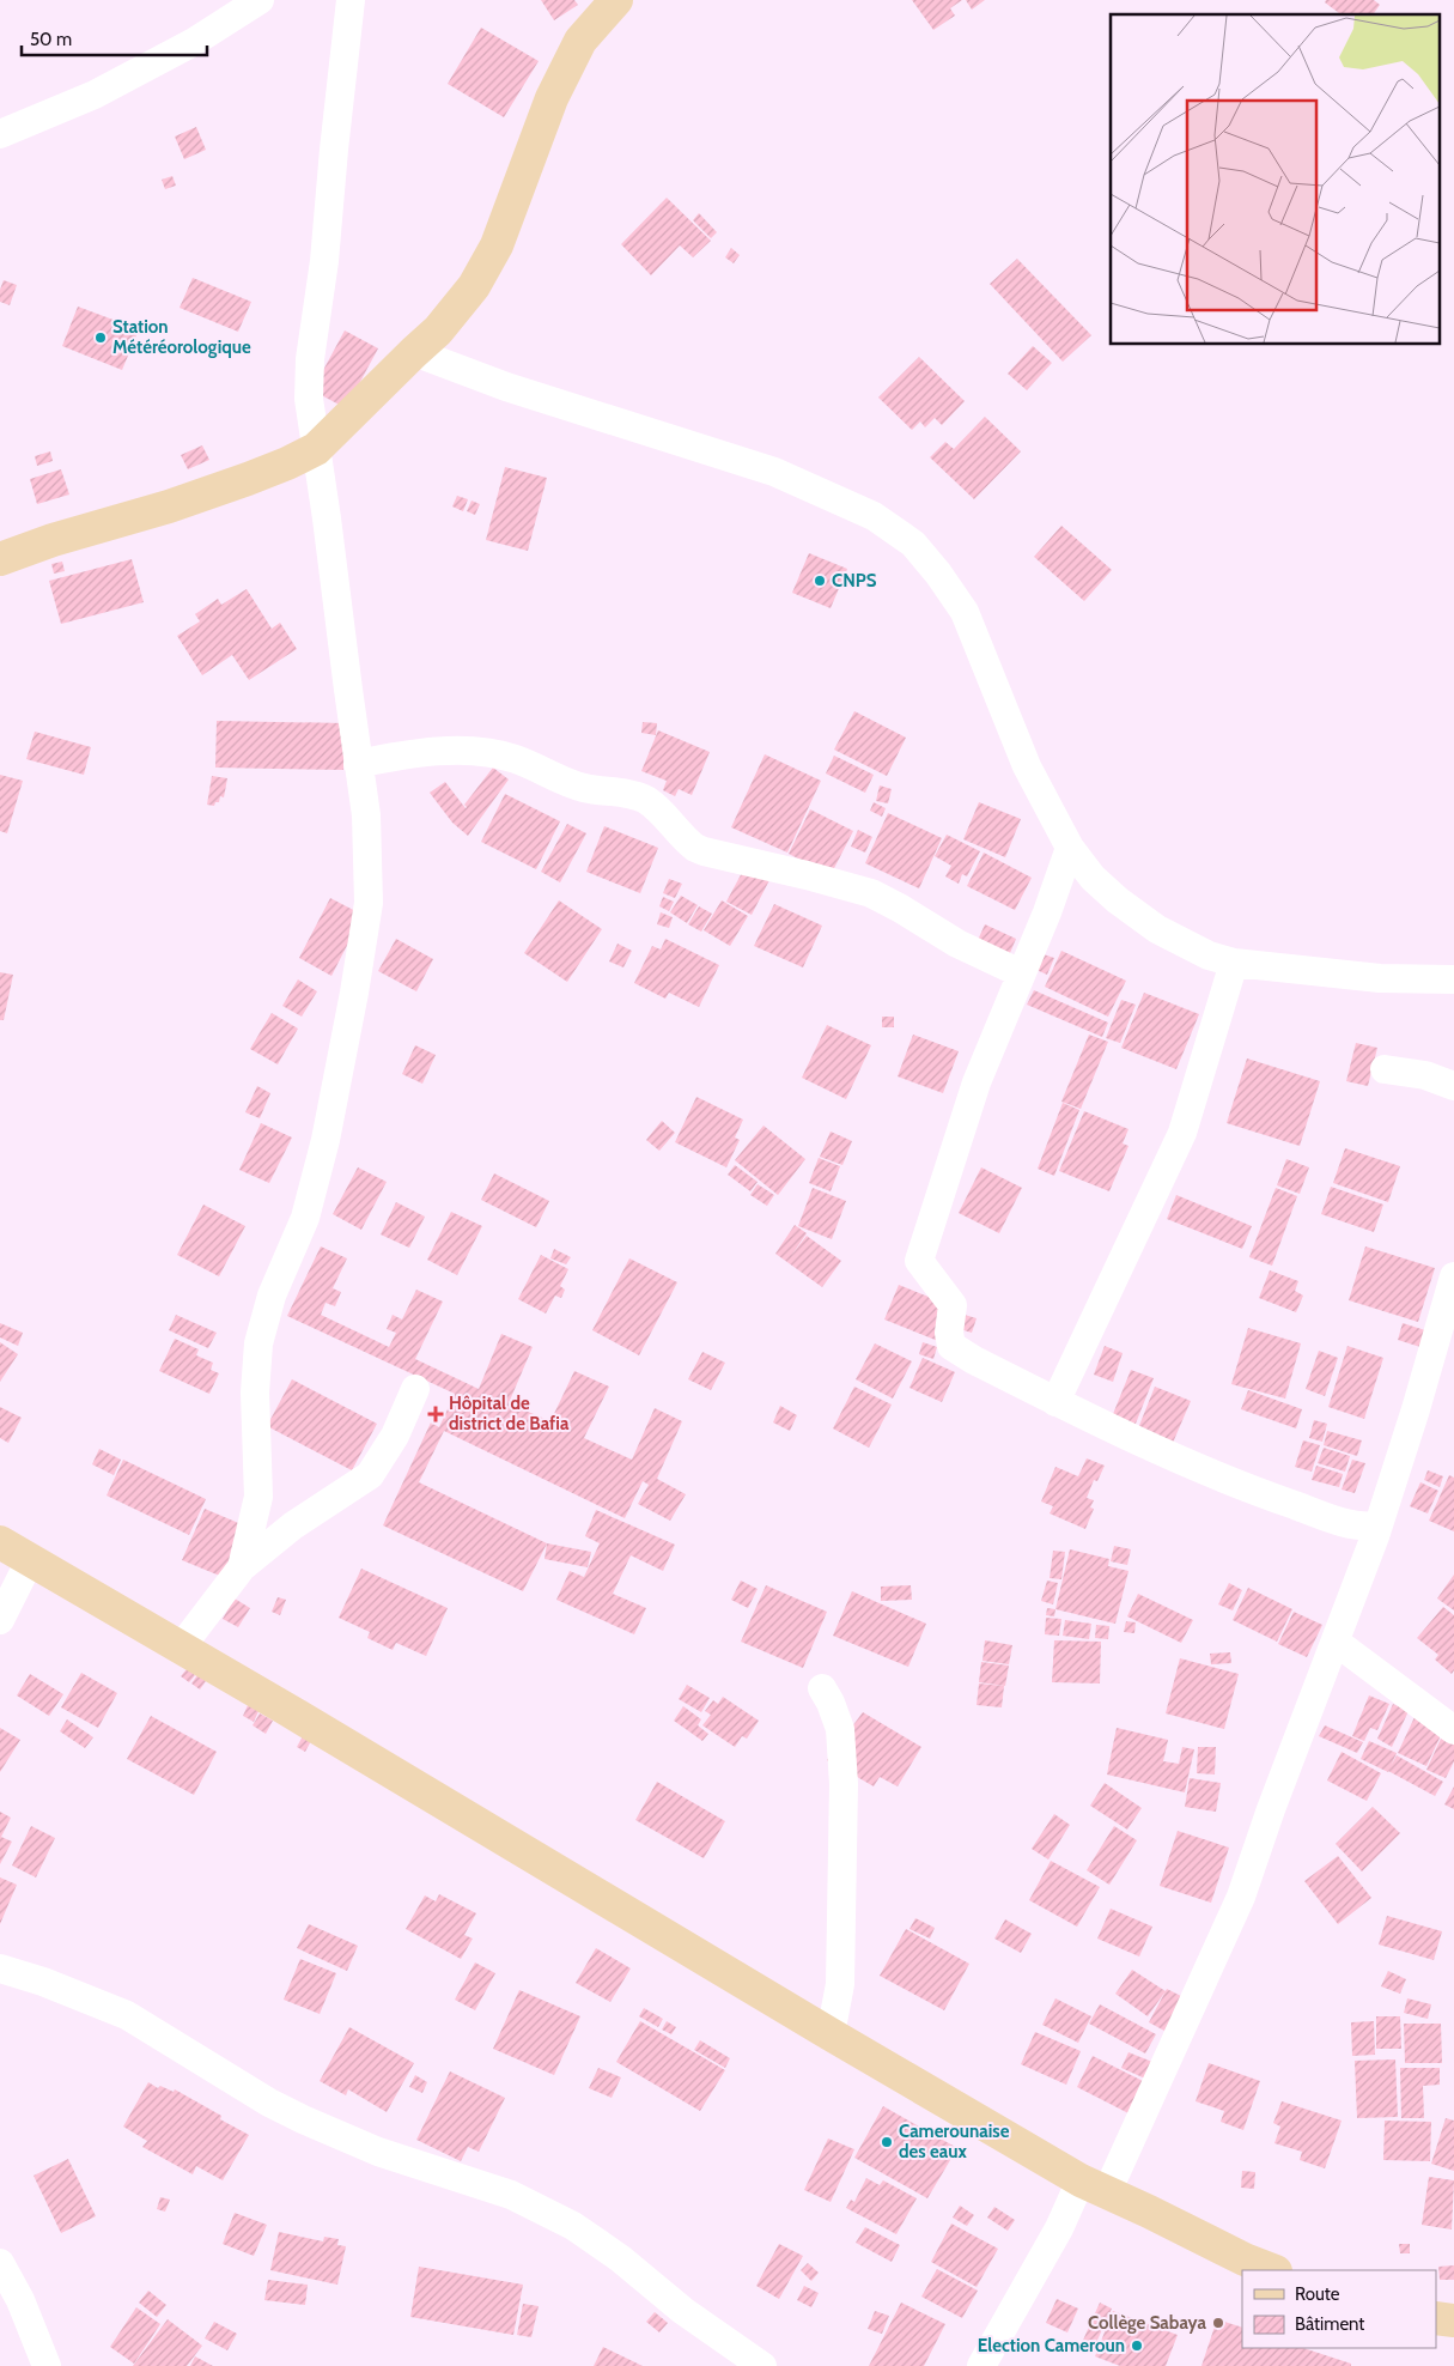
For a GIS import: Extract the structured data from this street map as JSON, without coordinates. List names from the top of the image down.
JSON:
{
  "places": {
    "other": [
      "Station Météréorologique",
      "CNPS",
      "Camerounaise des eaux",
      "Collège Sabaya",
      "Election Cameroun"
    ],
    "health": ["Hôpital de district de Bafia"]
  },
  "legend": ["Route", "Bâtiment"],
  "scale_bar": "50 m"
}
